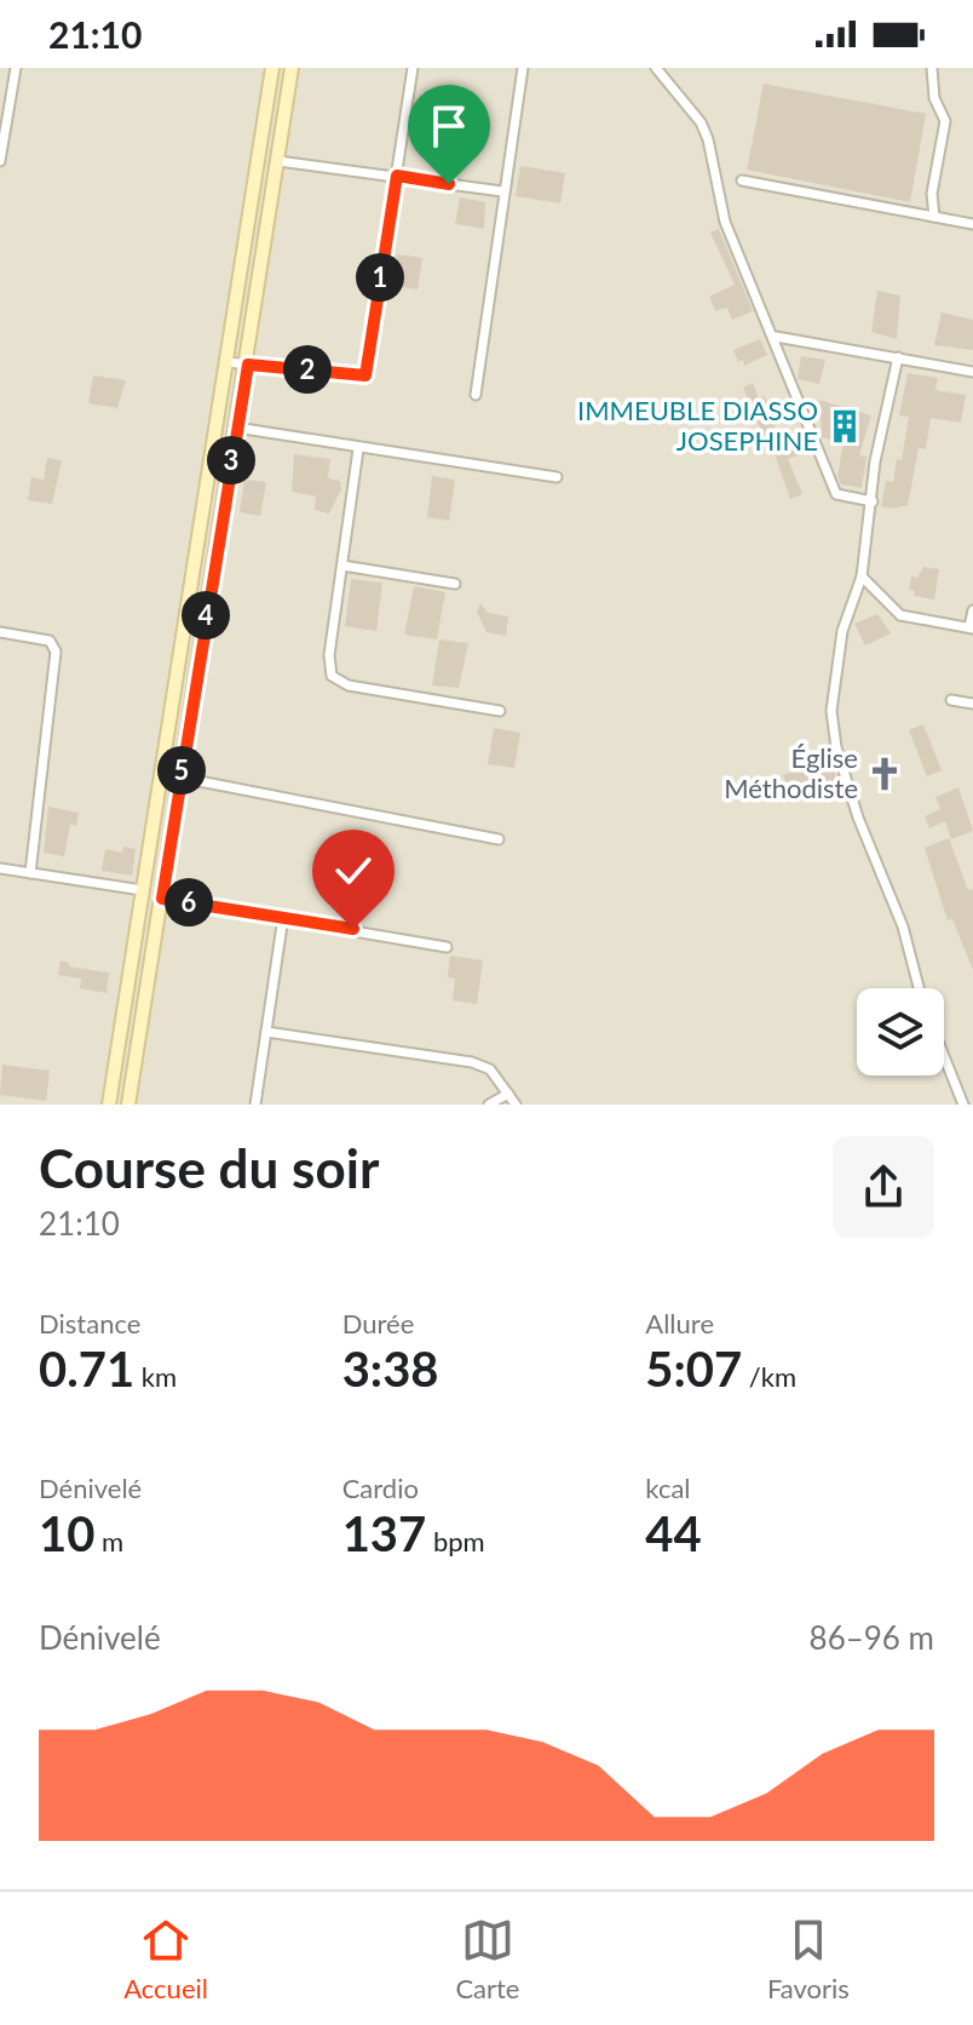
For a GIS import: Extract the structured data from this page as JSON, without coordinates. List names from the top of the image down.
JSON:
{
  "places": {
    "building": ["IMMEUBLE DIASSO JOSEPHINE"],
    "church": ["Église Méthodiste"]
  },
  "page": {
    "status": "21:10",
    "pins": [
      "1",
      "2",
      "3",
      "4",
      "5",
      "6"
    ],
    "heading": ["Course du soir", "21:10"],
    "stats": [
      ["Distance", "0.71 km"],
      ["Durée", "3:38"],
      ["Allure", "5:07 /km"],
      ["Dénivelé", "10 m"],
      ["Cardio", "137 bpm"],
      ["kcal", "44"]
    ],
    "chart": ["Dénivelé", "86–96 m"],
    "tabs": ["Accueil", "Carte", "Favoris"]
  }
}
